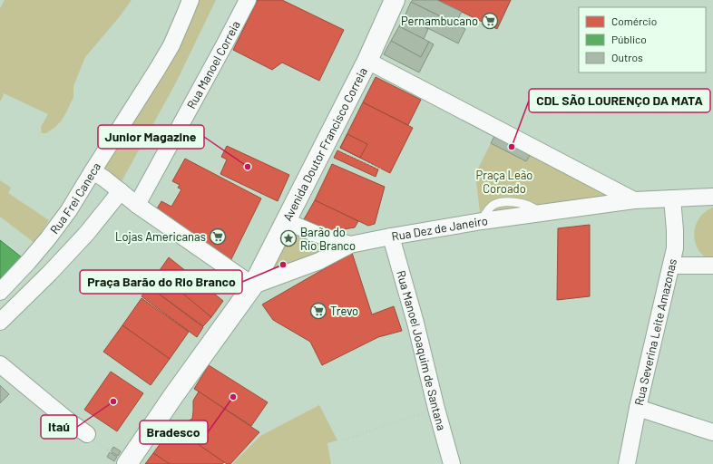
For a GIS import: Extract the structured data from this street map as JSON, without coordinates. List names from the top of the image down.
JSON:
{
  "streets": {
    "main road": ["Avenida Doutor Francisco Correia"],
    "street": [
      "Rua Manoel Correia",
      "Rua Frei Caneca",
      "Rua Dez de Janeiro",
      "Rua Severina Leite Amazonas",
      "Rua Manoel Joaquim de Santana"
    ]
  },
  "crossings": [
    ["Avenida Doutor Francisco Correia", "Rua Dez de Janeiro"],
    ["Rua Dez de Janeiro", "Rua Severina Leite Amazonas"],
    ["Rua Dez de Janeiro", "Rua Manoel Joaquim de Santana"]
  ],
  "parks": ["Praça Leão Coroado"],
  "places": {
    "supermarket": ["Pernambucano", "Lojas Americanas", "Trevo"],
    "other": [
      "CDL SÃO LOURENÇO DA MATA",
      "Junior Magazine",
      "Praça Barão do Rio Branco",
      "Bradesco",
      "Itaú"
    ],
    "place": ["Barão do Rio Branco"]
  },
  "legend": ["Comércio", "Público", "Outros"]
}
